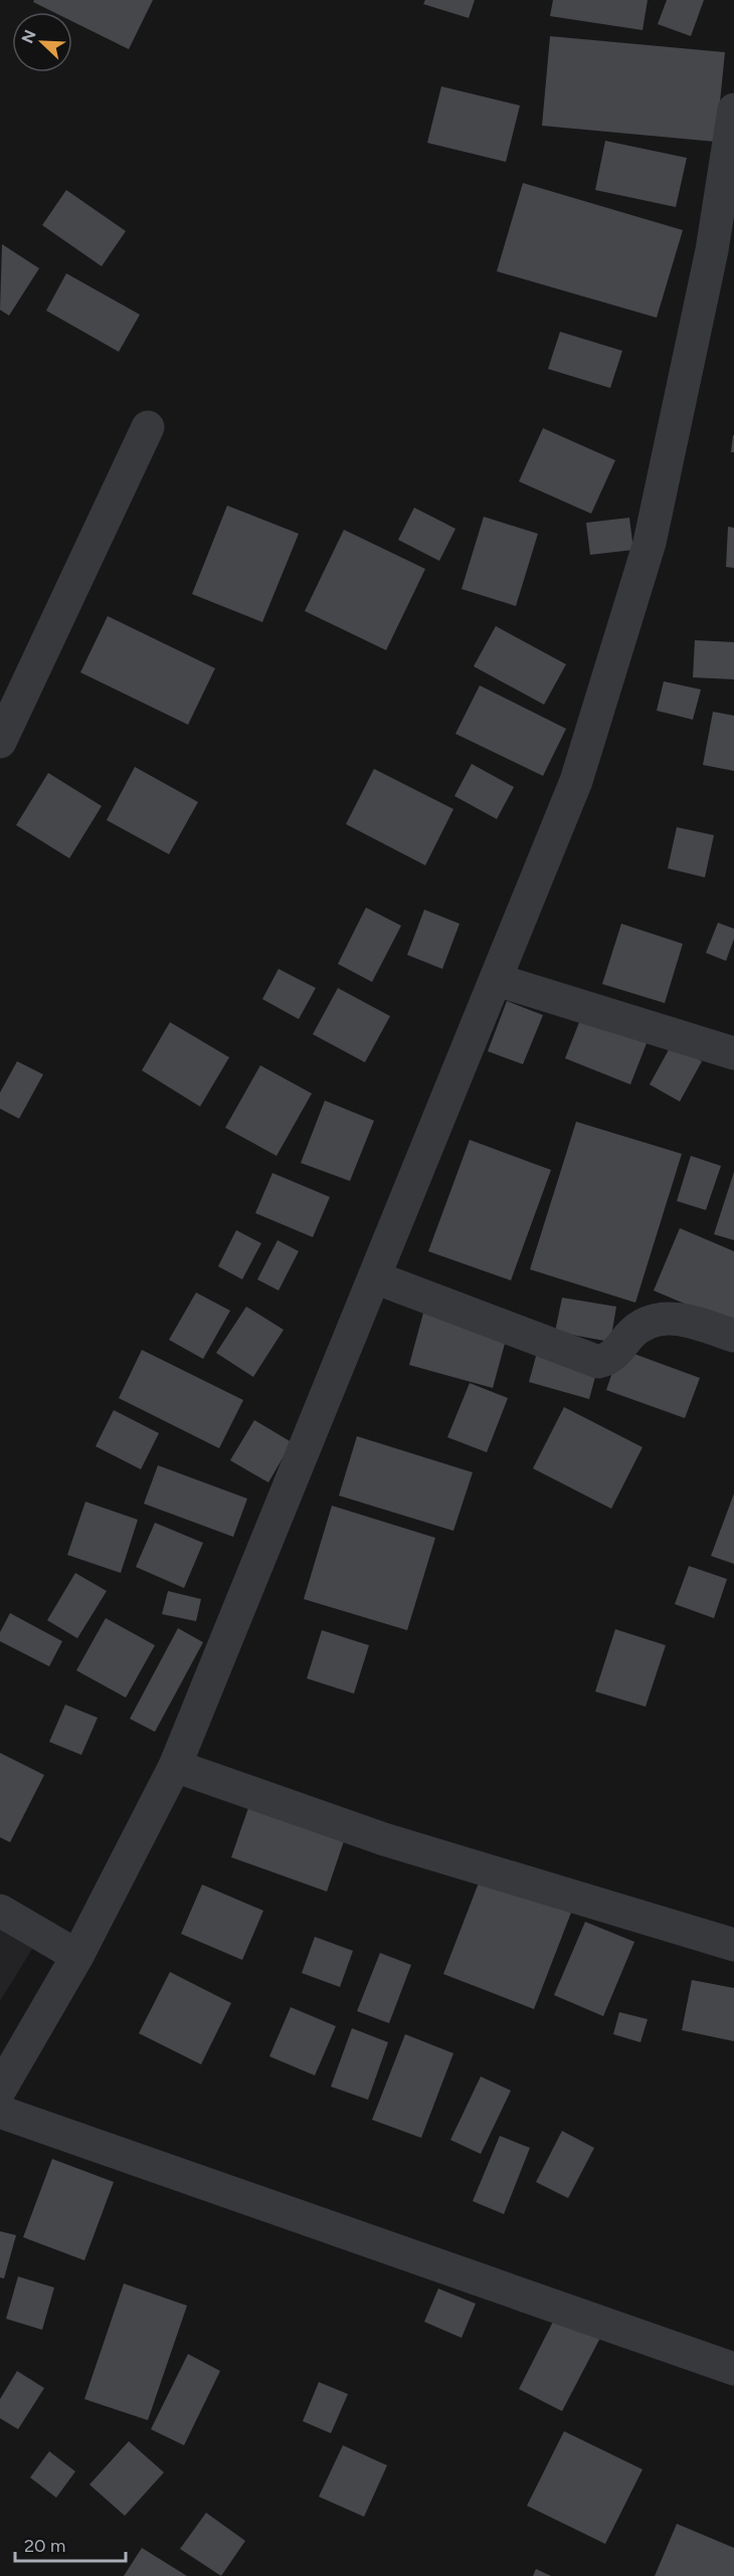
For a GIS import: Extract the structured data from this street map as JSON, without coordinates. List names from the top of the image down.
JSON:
{
  "scale_bar": "20 m",
  "north": "top left"
}
